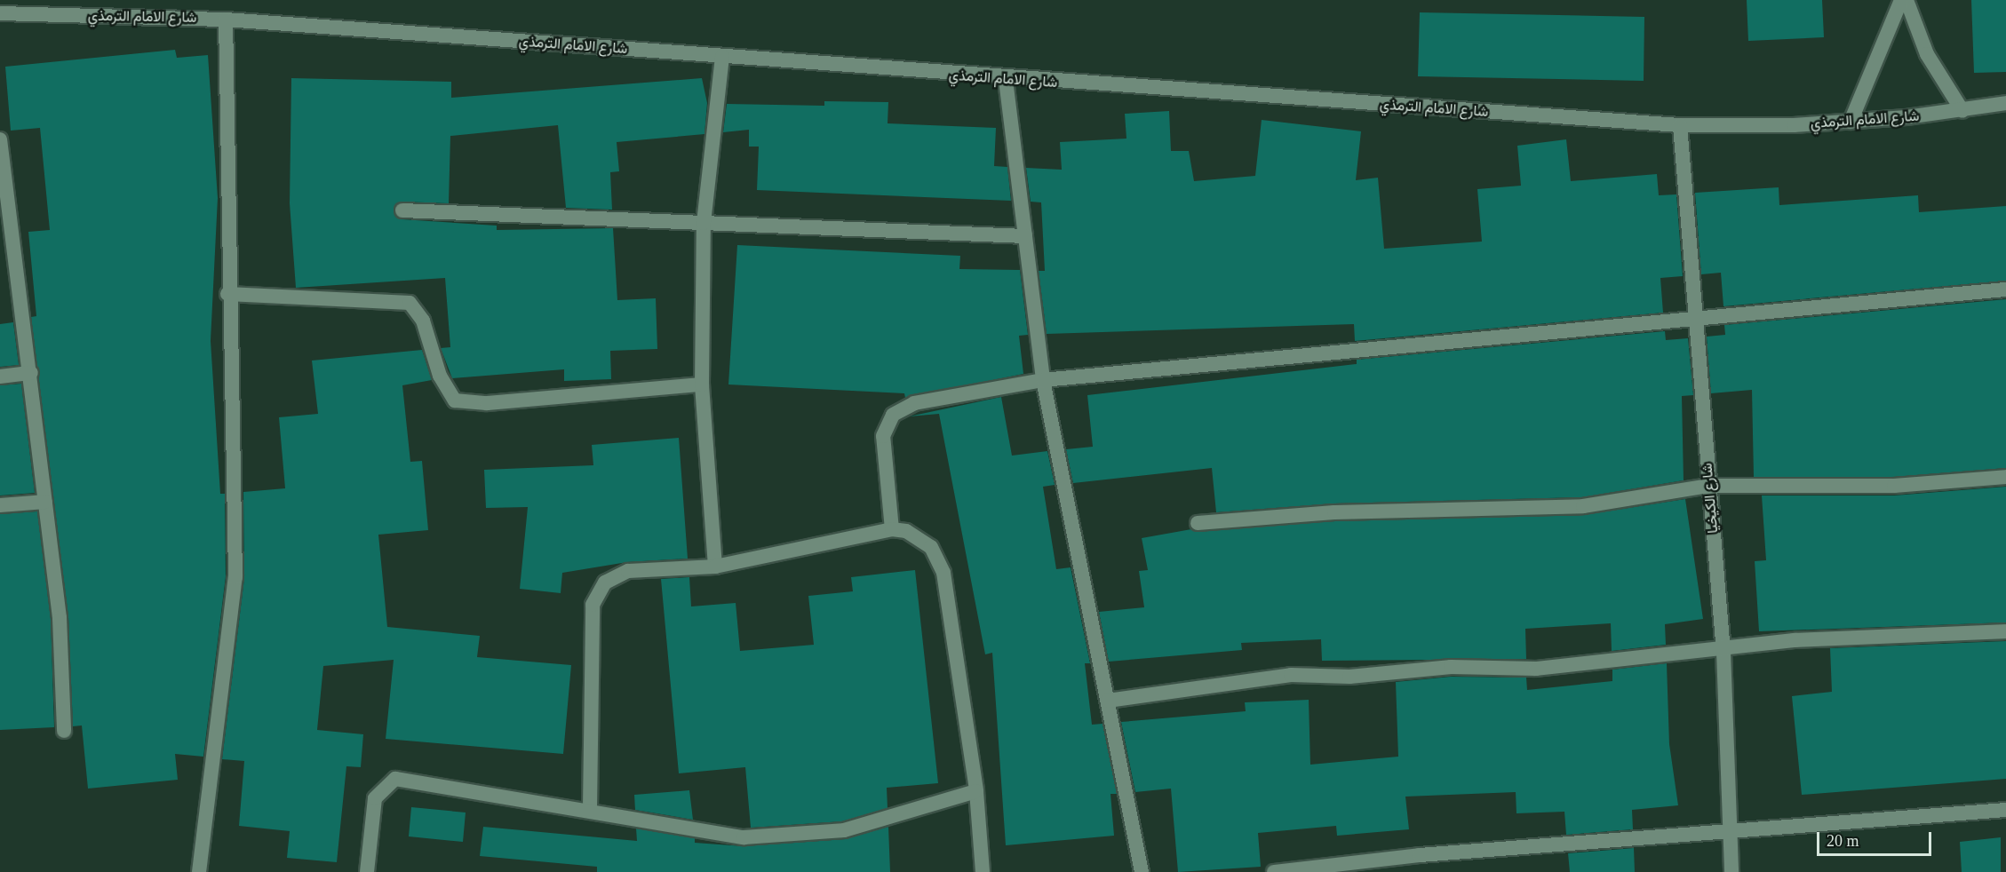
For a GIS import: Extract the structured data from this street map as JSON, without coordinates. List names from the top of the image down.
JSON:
{
  "streets": {
    "street": ["شارع الامام الترمذي", "شارع الكيخيا"]
  },
  "crossings": [
    ["شارع الامام الترمذي", "شارع الكيخيا"]
  ],
  "scale_bar": "20 m"
}
